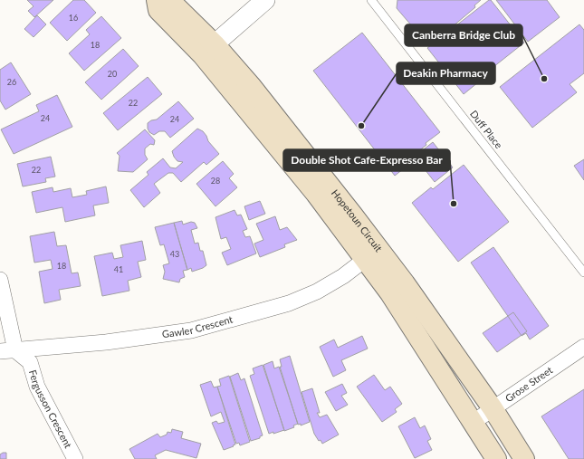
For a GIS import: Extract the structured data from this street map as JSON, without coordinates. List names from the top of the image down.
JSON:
{
  "streets": {
    "main road": ["Hopetoun Circuit"],
    "street": ["Gawler Crescent", "Grose Street", "Fergusson Crescent"],
    "lane": ["Duff Place"]
  },
  "crossings": [
    ["Hopetoun Circuit", "Gawler Crescent"],
    ["Hopetoun Circuit", "Grose Street"],
    ["Gawler Crescent", "Fergusson Crescent"]
  ],
  "places": ["Canberra Bridge Club", "Deakin Pharmacy", "Double Shot Cafe-Expresso Bar"],
  "house_numbers": [
    "16",
    "18",
    "20",
    "26",
    "22",
    "24",
    "24",
    "22",
    "28",
    "43",
    "18",
    "41"
  ]
}
